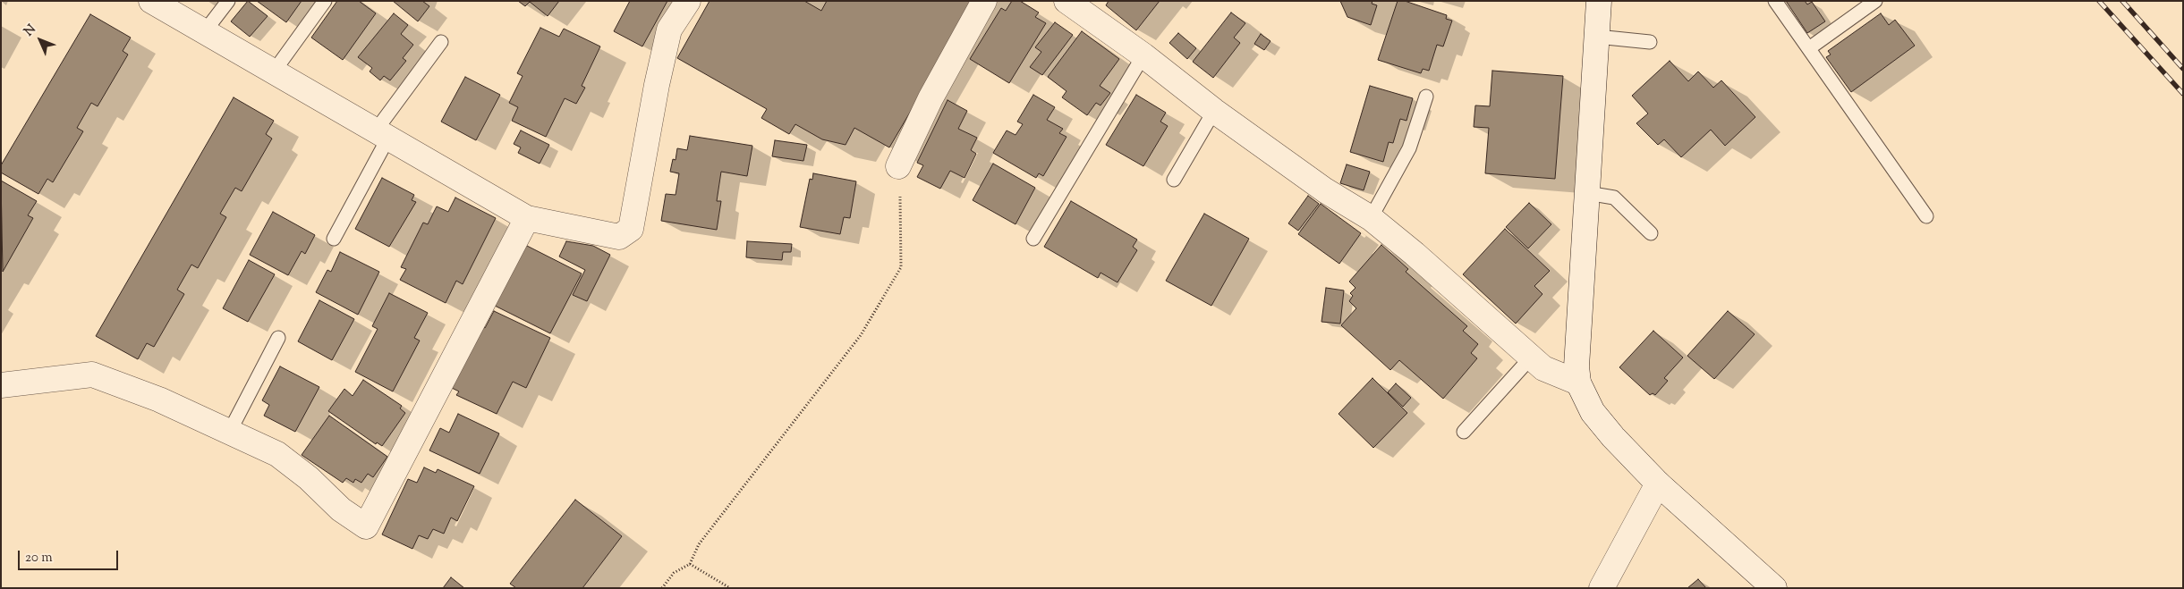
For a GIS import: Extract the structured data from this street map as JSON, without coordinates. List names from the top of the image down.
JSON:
{
  "scale_bar": "20 m",
  "north": "top left"
}
